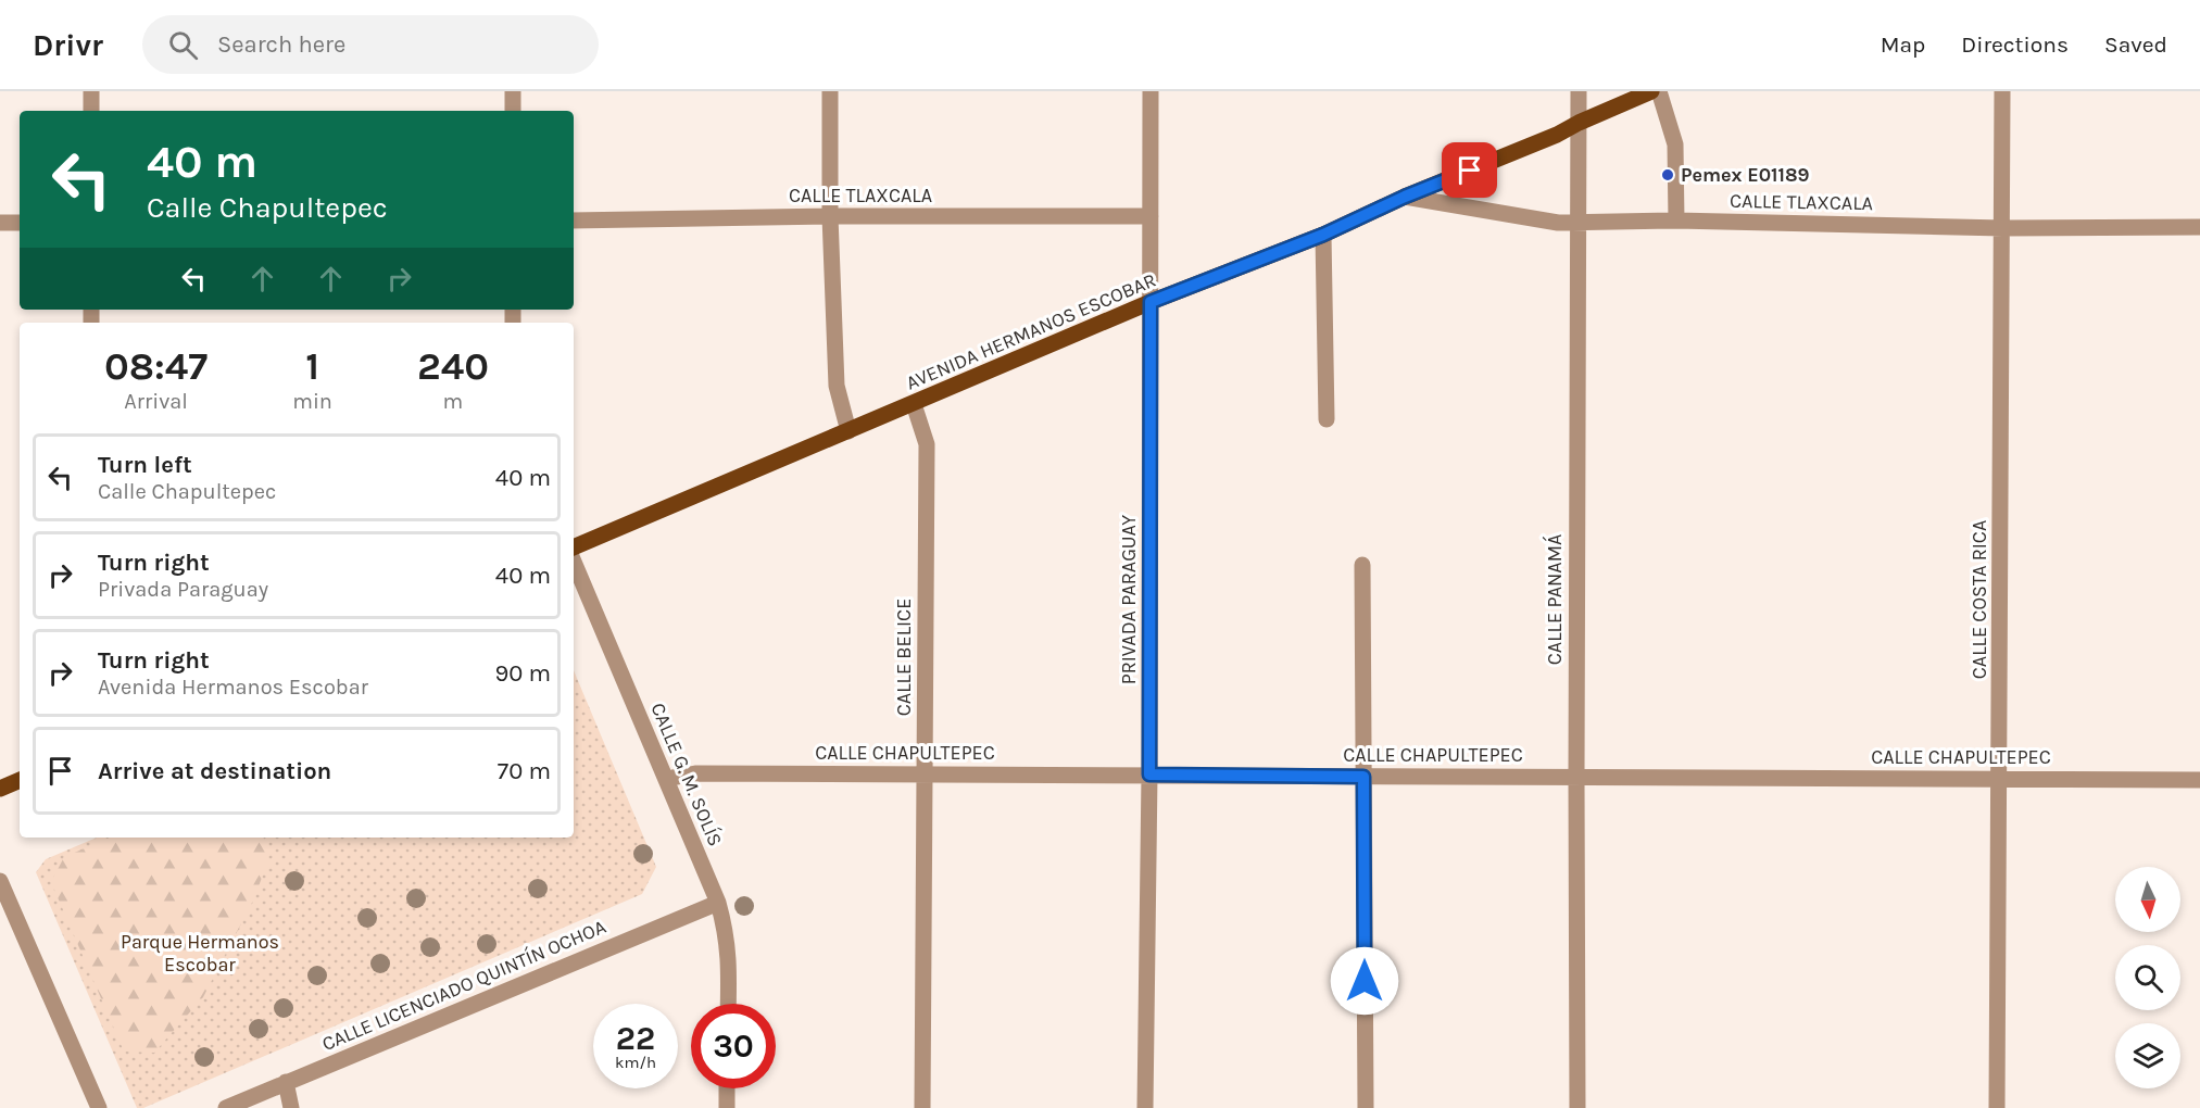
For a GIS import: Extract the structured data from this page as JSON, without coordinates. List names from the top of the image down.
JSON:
{
  "streets": {
    "main road": ["AVENIDA HERMANOS ESCOBAR"],
    "street": [
      "CALLE TLAXCALA",
      "PRIVADA PARAGUAY",
      "CALLE PANAMÁ",
      "CALLE COSTA RICA",
      "CALLE BELICE",
      "CALLE CHAPULTEPEC",
      "CALLE G. M. SOLÍS",
      "CALLE LICENCIADO QUINTÍN OCHOA"
    ]
  },
  "crossings": [
    ["CALLE TLAXCALA", "AVENIDA HERMANOS ESCOBAR"],
    ["CALLE TLAXCALA", "PRIVADA PARAGUAY"],
    ["CALLE TLAXCALA", "CALLE PANAMÁ"],
    ["CALLE TLAXCALA", "CALLE COSTA RICA"],
    ["AVENIDA HERMANOS ESCOBAR", "PRIVADA PARAGUAY"],
    ["AVENIDA HERMANOS ESCOBAR", "CALLE PANAMÁ"],
    ["AVENIDA HERMANOS ESCOBAR", "CALLE BELICE"],
    ["PRIVADA PARAGUAY", "CALLE CHAPULTEPEC"],
    ["CALLE PANAMÁ", "CALLE CHAPULTEPEC"],
    ["CALLE COSTA RICA", "CALLE CHAPULTEPEC"],
    ["CALLE BELICE", "CALLE CHAPULTEPEC"],
    ["CALLE CHAPULTEPEC", "CALLE G. M. SOLÍS"],
    ["CALLE G. M. SOLÍS", "CALLE LICENCIADO QUINTÍN OCHOA"]
  ],
  "parks": ["Parque Hermanos Escobar"],
  "places": ["Pemex E01189"],
  "north": "bottom",
  "page": {
    "header": "Drivr",
    "search": "Search here",
    "nav": ["Map", "Directions", "Saved"],
    "turn": ["40 m", "Calle Chapultepec"],
    "eta": [
      "08:47",
      "Arrival",
      "1",
      "min",
      "240",
      "m"
    ],
    "list": [
      {
        "name": "Turn left",
        "note": "Calle Chapultepec",
        "value": "40 m"
      },
      {
        "name": "Turn right",
        "note": "Privada Paraguay",
        "value": "40 m"
      },
      {
        "name": "Turn right",
        "note": "Avenida Hermanos Escobar",
        "value": "90 m"
      },
      {
        "name": "Arrive at destination",
        "value": "70 m"
      }
    ],
    "speed": "22 km/h",
    "limit": "30"
  }
}
